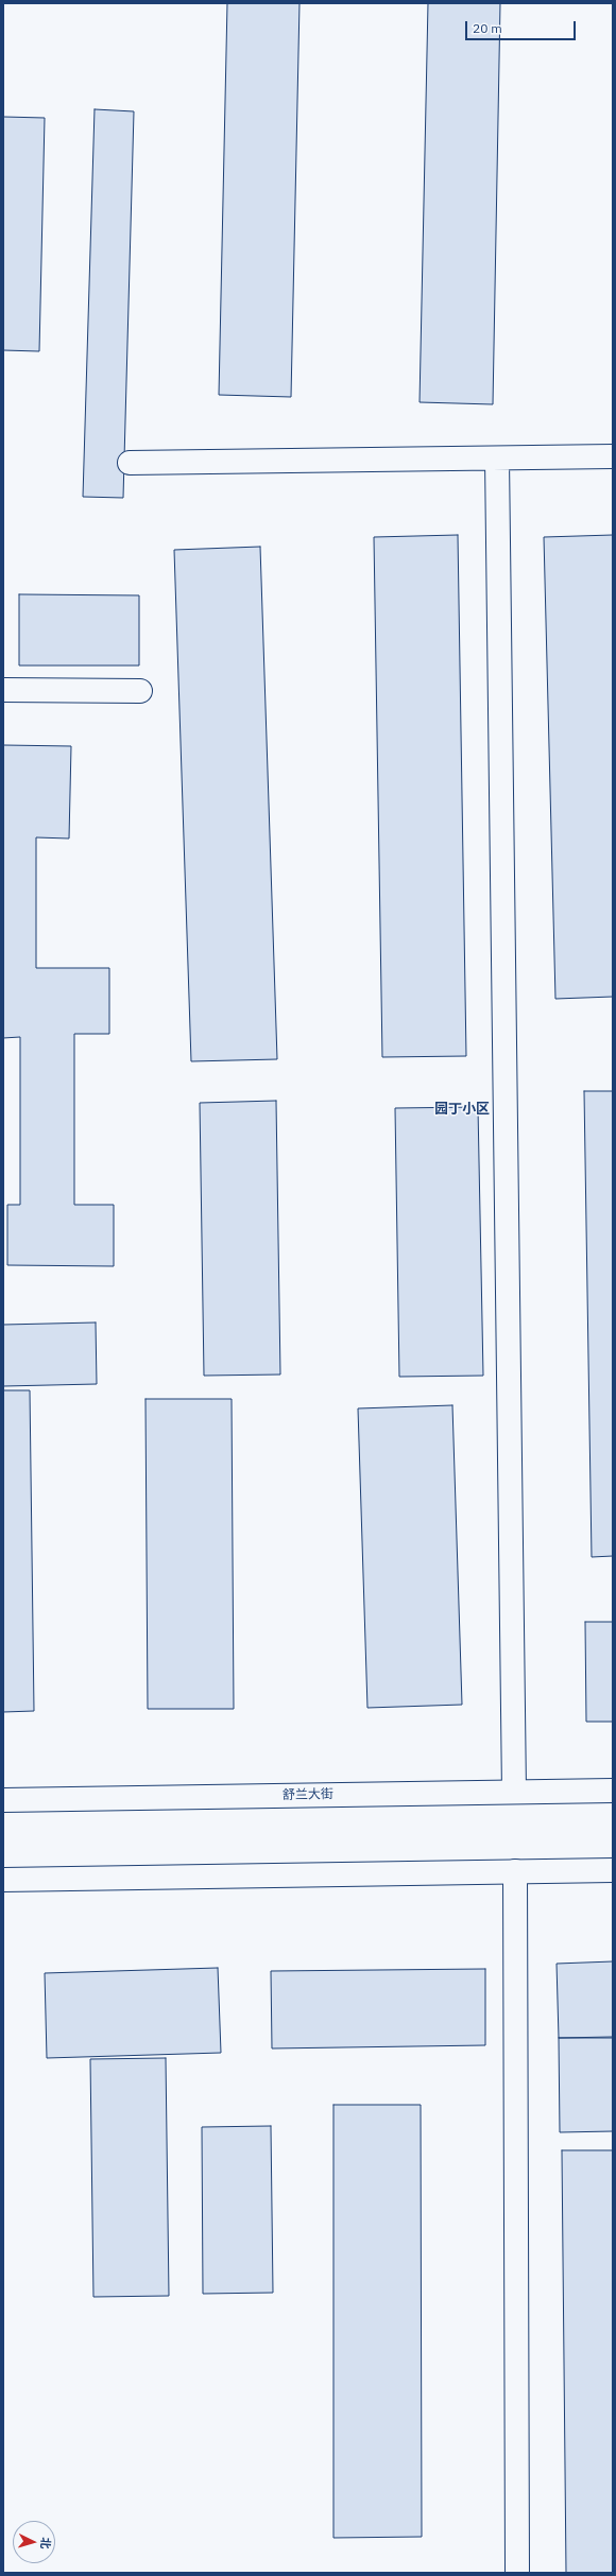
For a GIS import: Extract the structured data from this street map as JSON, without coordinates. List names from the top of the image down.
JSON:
{
  "streets": {
    "street": ["舒兰大街"]
  },
  "districts": ["园丁小区"],
  "scale_bar": "20 m",
  "north": "right"
}
